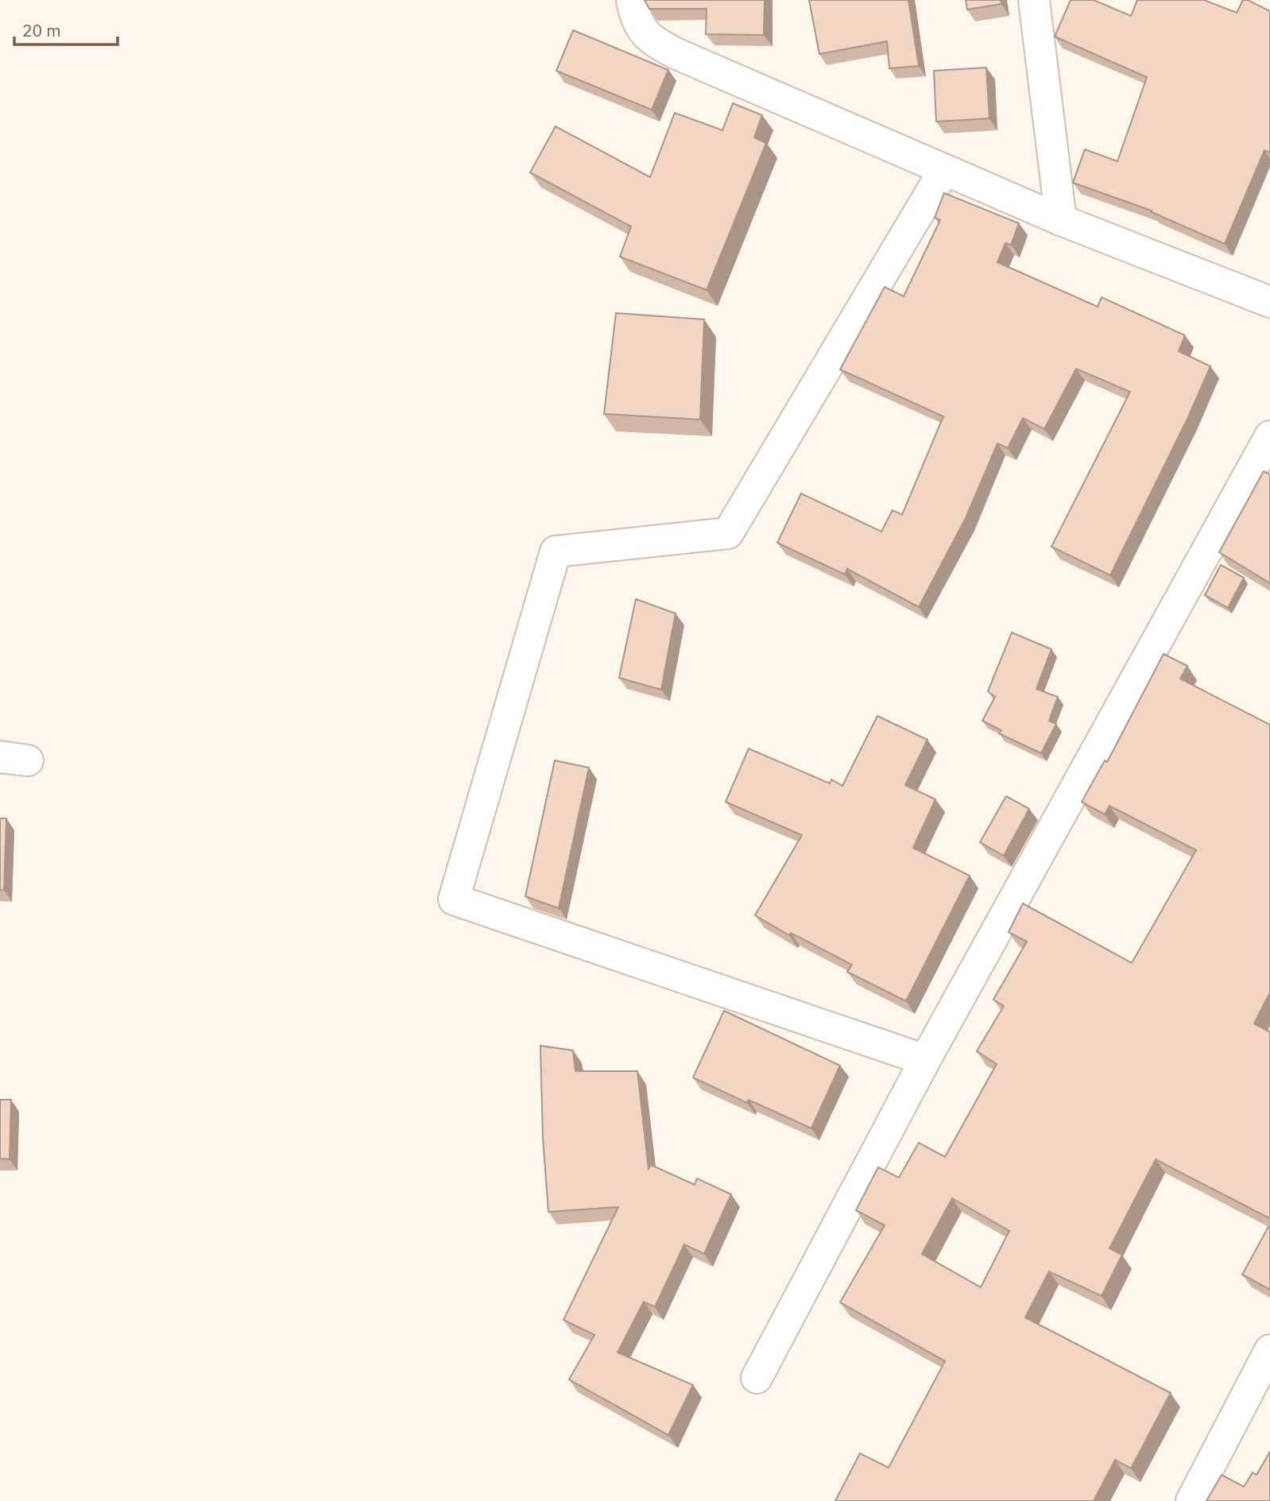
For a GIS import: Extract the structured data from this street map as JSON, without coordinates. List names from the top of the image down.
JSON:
{
  "scale_bar": "20 m"
}
